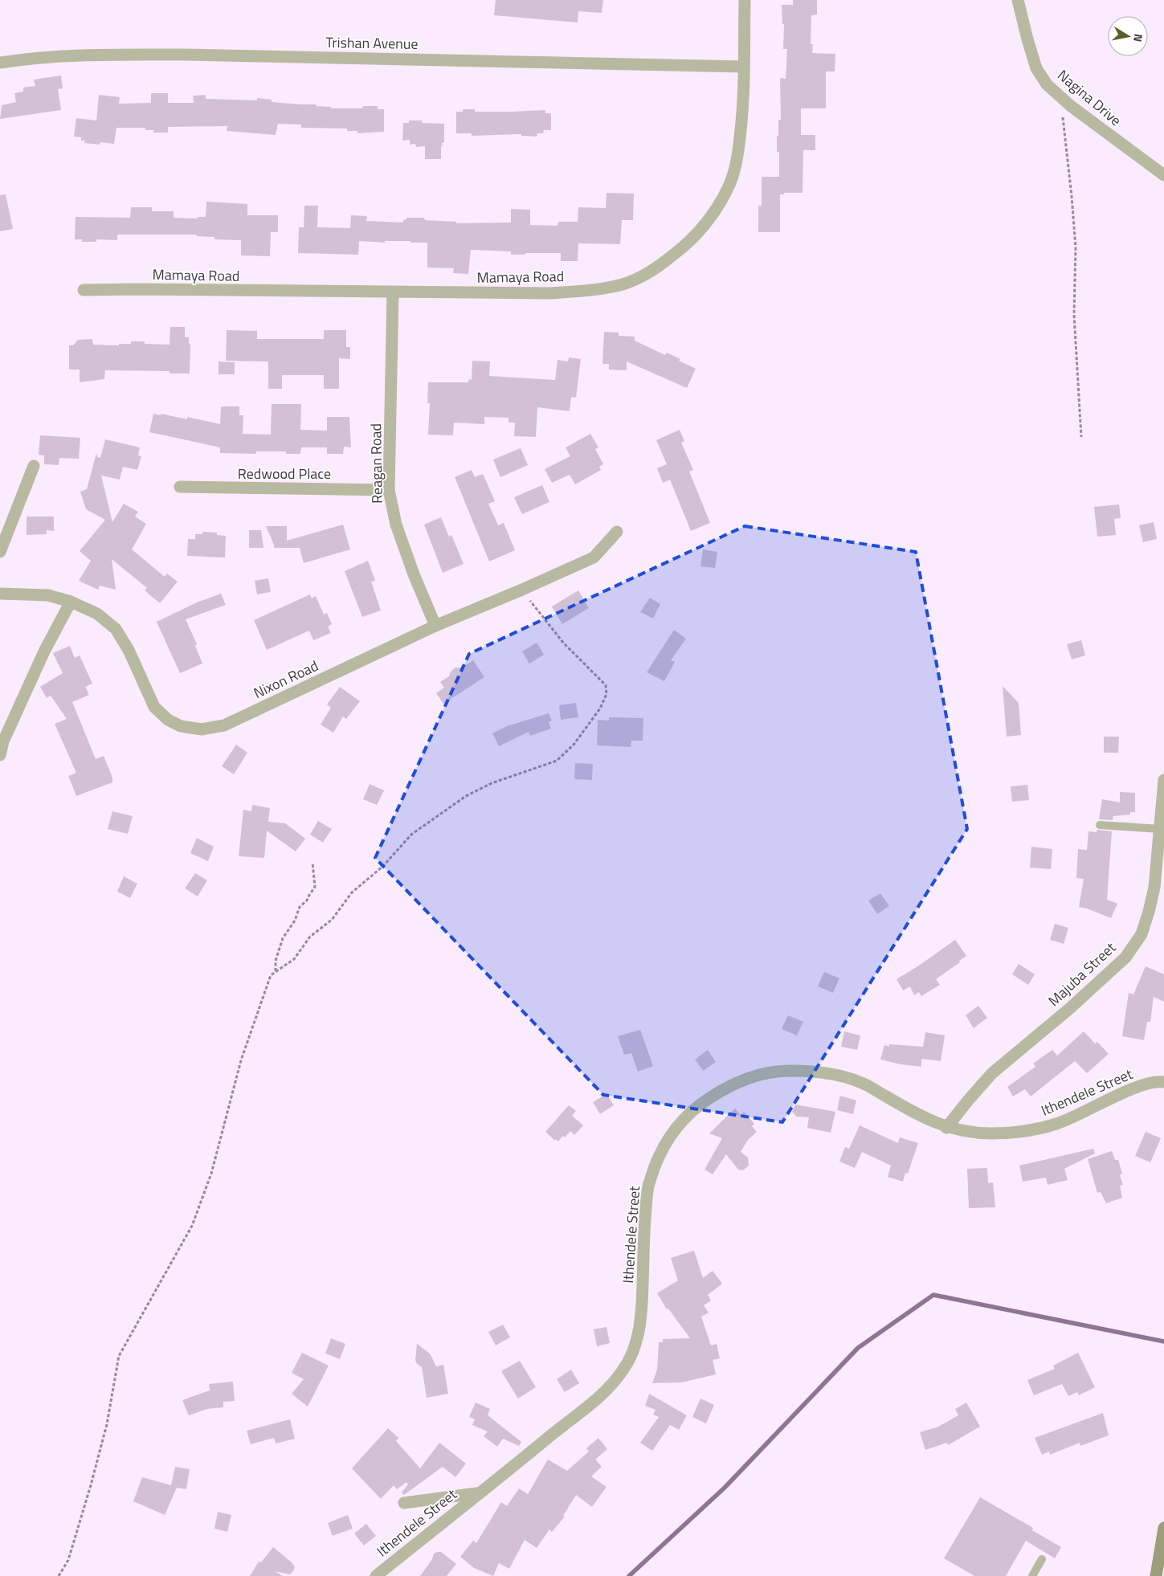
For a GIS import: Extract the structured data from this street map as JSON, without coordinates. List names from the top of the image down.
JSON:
{
  "streets": {
    "street": [
      "Trishan Avenue",
      "Nagina Drive",
      "Mamaya Road",
      "Reagan Road",
      "Redwood Place",
      "Nixon Road",
      "Majuba Street",
      "Ithendele Street"
    ]
  },
  "crossings": [
    ["Trishan Avenue", "Mamaya Road"],
    ["Mamaya Road", "Reagan Road"],
    ["Reagan Road", "Redwood Place"],
    ["Reagan Road", "Nixon Road"],
    ["Majuba Street", "Ithendele Street"]
  ],
  "north": "right"
}
